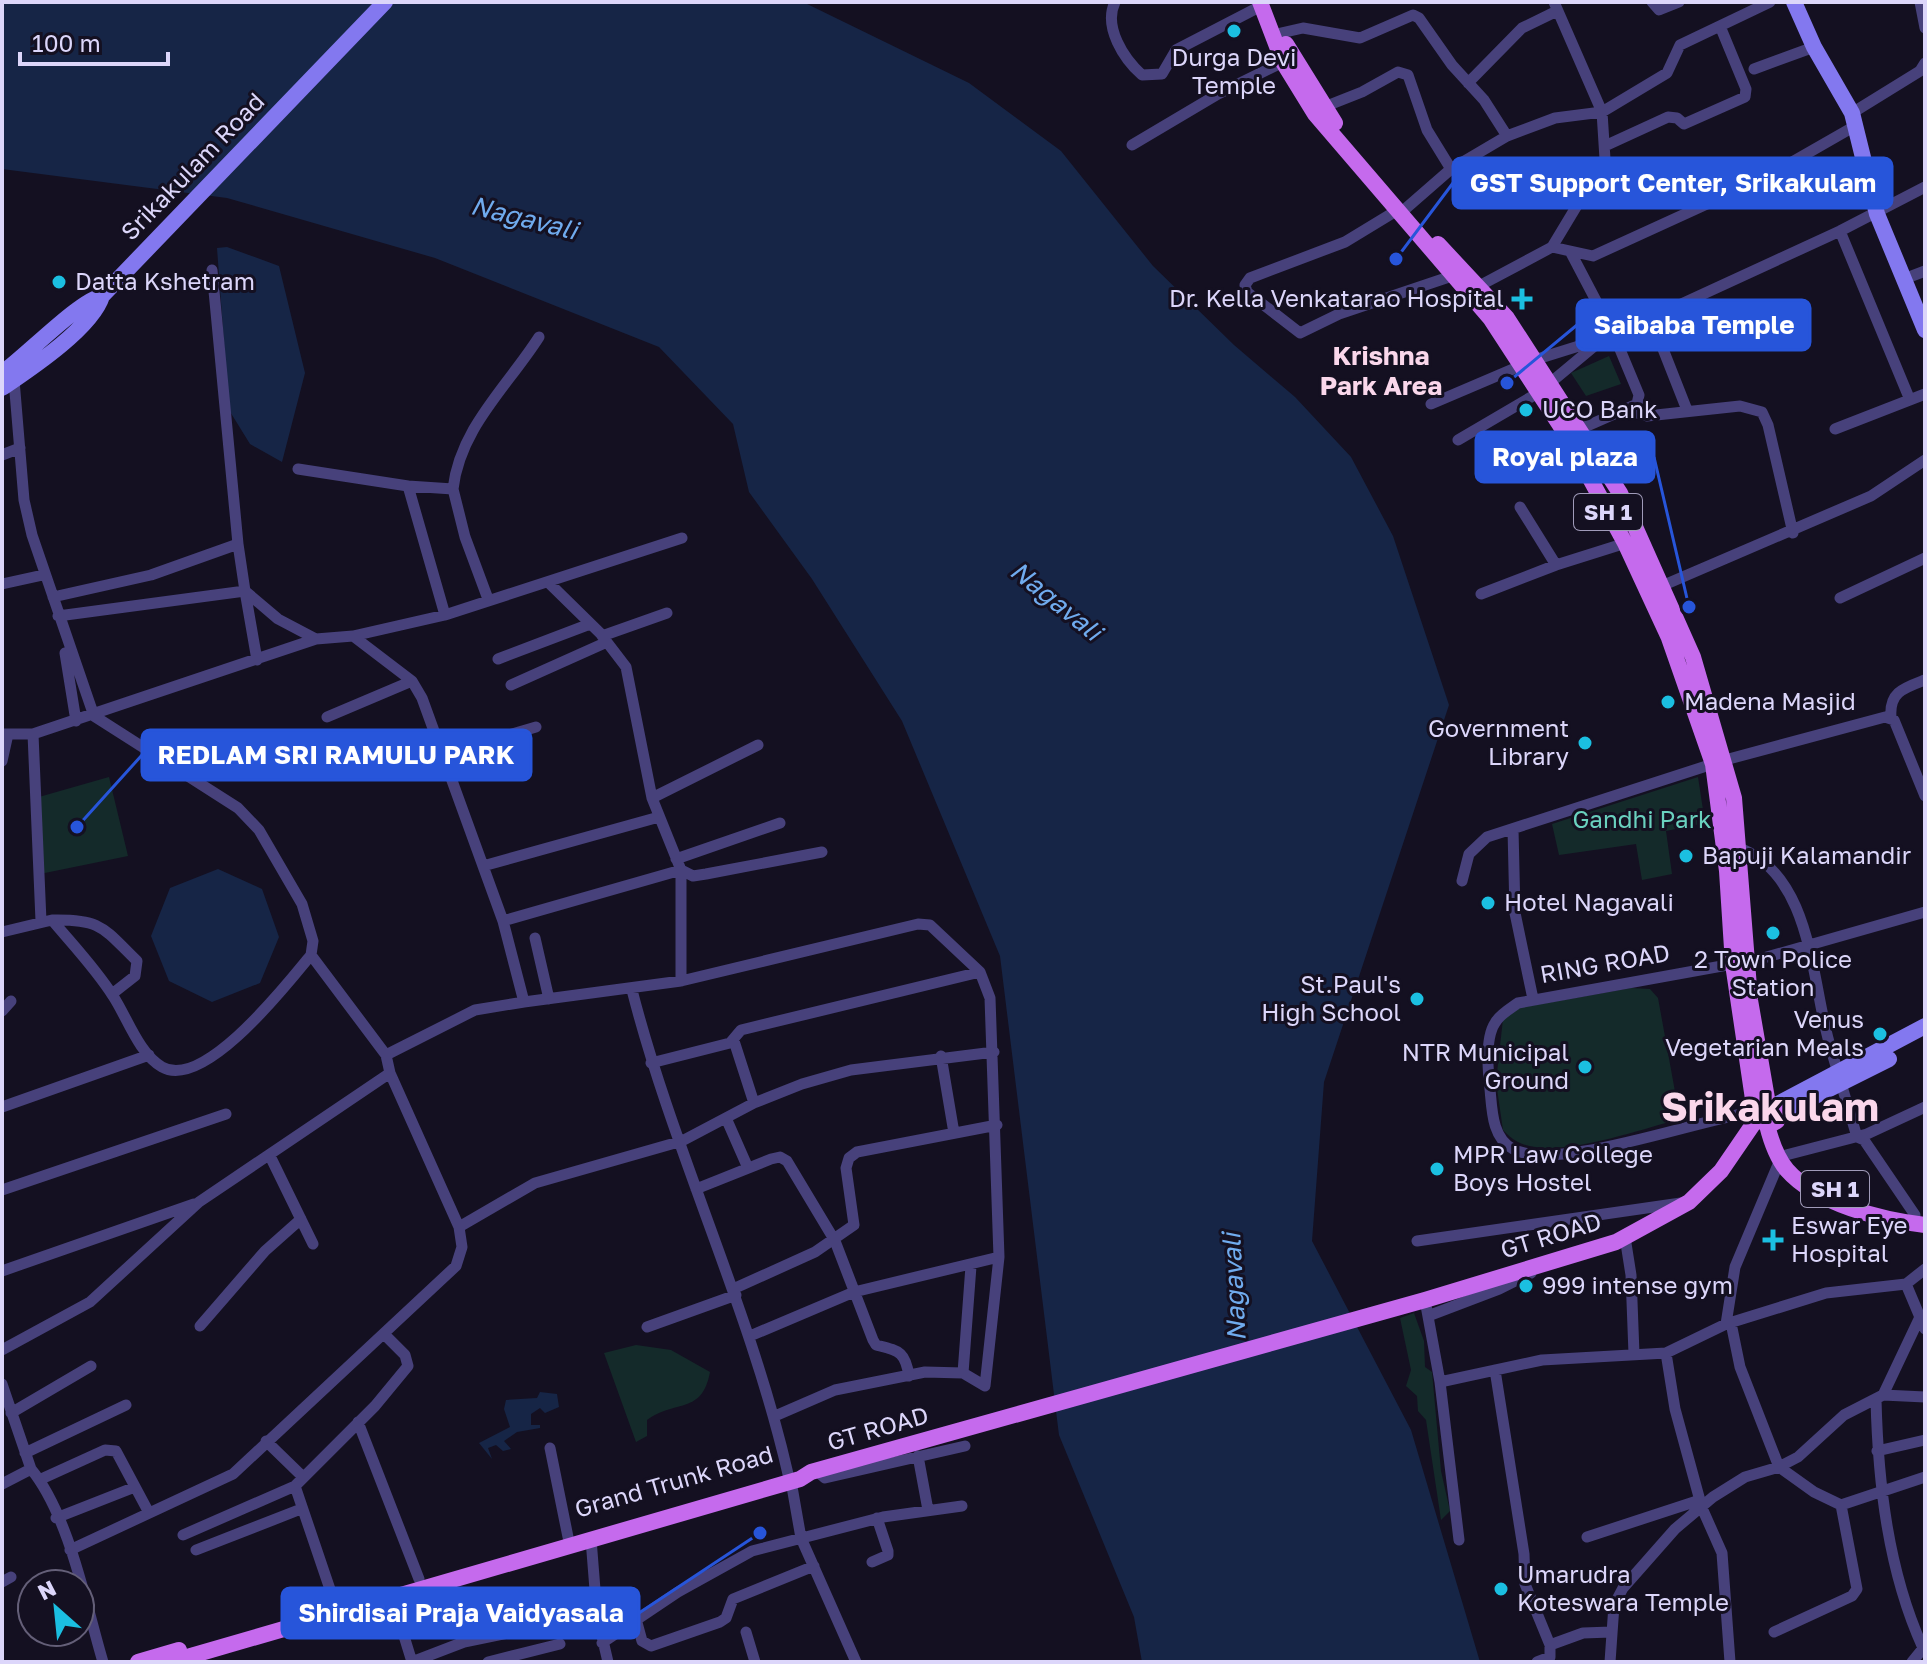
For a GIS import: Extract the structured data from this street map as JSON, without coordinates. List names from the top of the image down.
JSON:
{
  "streets": {
    "main road": [
      "Srikakulam Road",
      "SH 1",
      "GT ROAD",
      "Grand Trunk Road"
    ],
    "street": ["RING ROAD"]
  },
  "crossings": [
    ["SH 1", "RING ROAD"],
    ["SH 1", "GT ROAD"],
    ["RING ROAD", "GT ROAD"],
    ["GT ROAD", "Grand Trunk Road"]
  ],
  "districts": ["Krishna Park Area", "Srikakulam"],
  "water": ["Nagavali"],
  "parks": ["Gandhi Park"],
  "places": {
    "other": [
      "Durga Devi Temple",
      "GST Support Center, Srikakulam",
      "Datta Kshetram",
      "Saibaba Temple",
      "UCO Bank",
      "Royal plaza",
      "Madena Masjid",
      "Government Library",
      "REDLAM SRI RAMULU PARK",
      "Bapuji Kalamandir",
      "Hotel Nagavali",
      "2 Town Police Station",
      "St.Paul's High School",
      "Venus Vegetarian Meals",
      "NTR Municipal Ground",
      "MPR Law College Boys Hostel",
      "999 intense gym",
      "Shirdisai Praja Vaidyasala",
      "Umarudra Koteswara Temple"
    ],
    "health": ["Dr. Kella Venkatarao Hospital", "Eswar Eye Hospital"]
  },
  "scale_bar": "100 m",
  "north": "top left"
}
